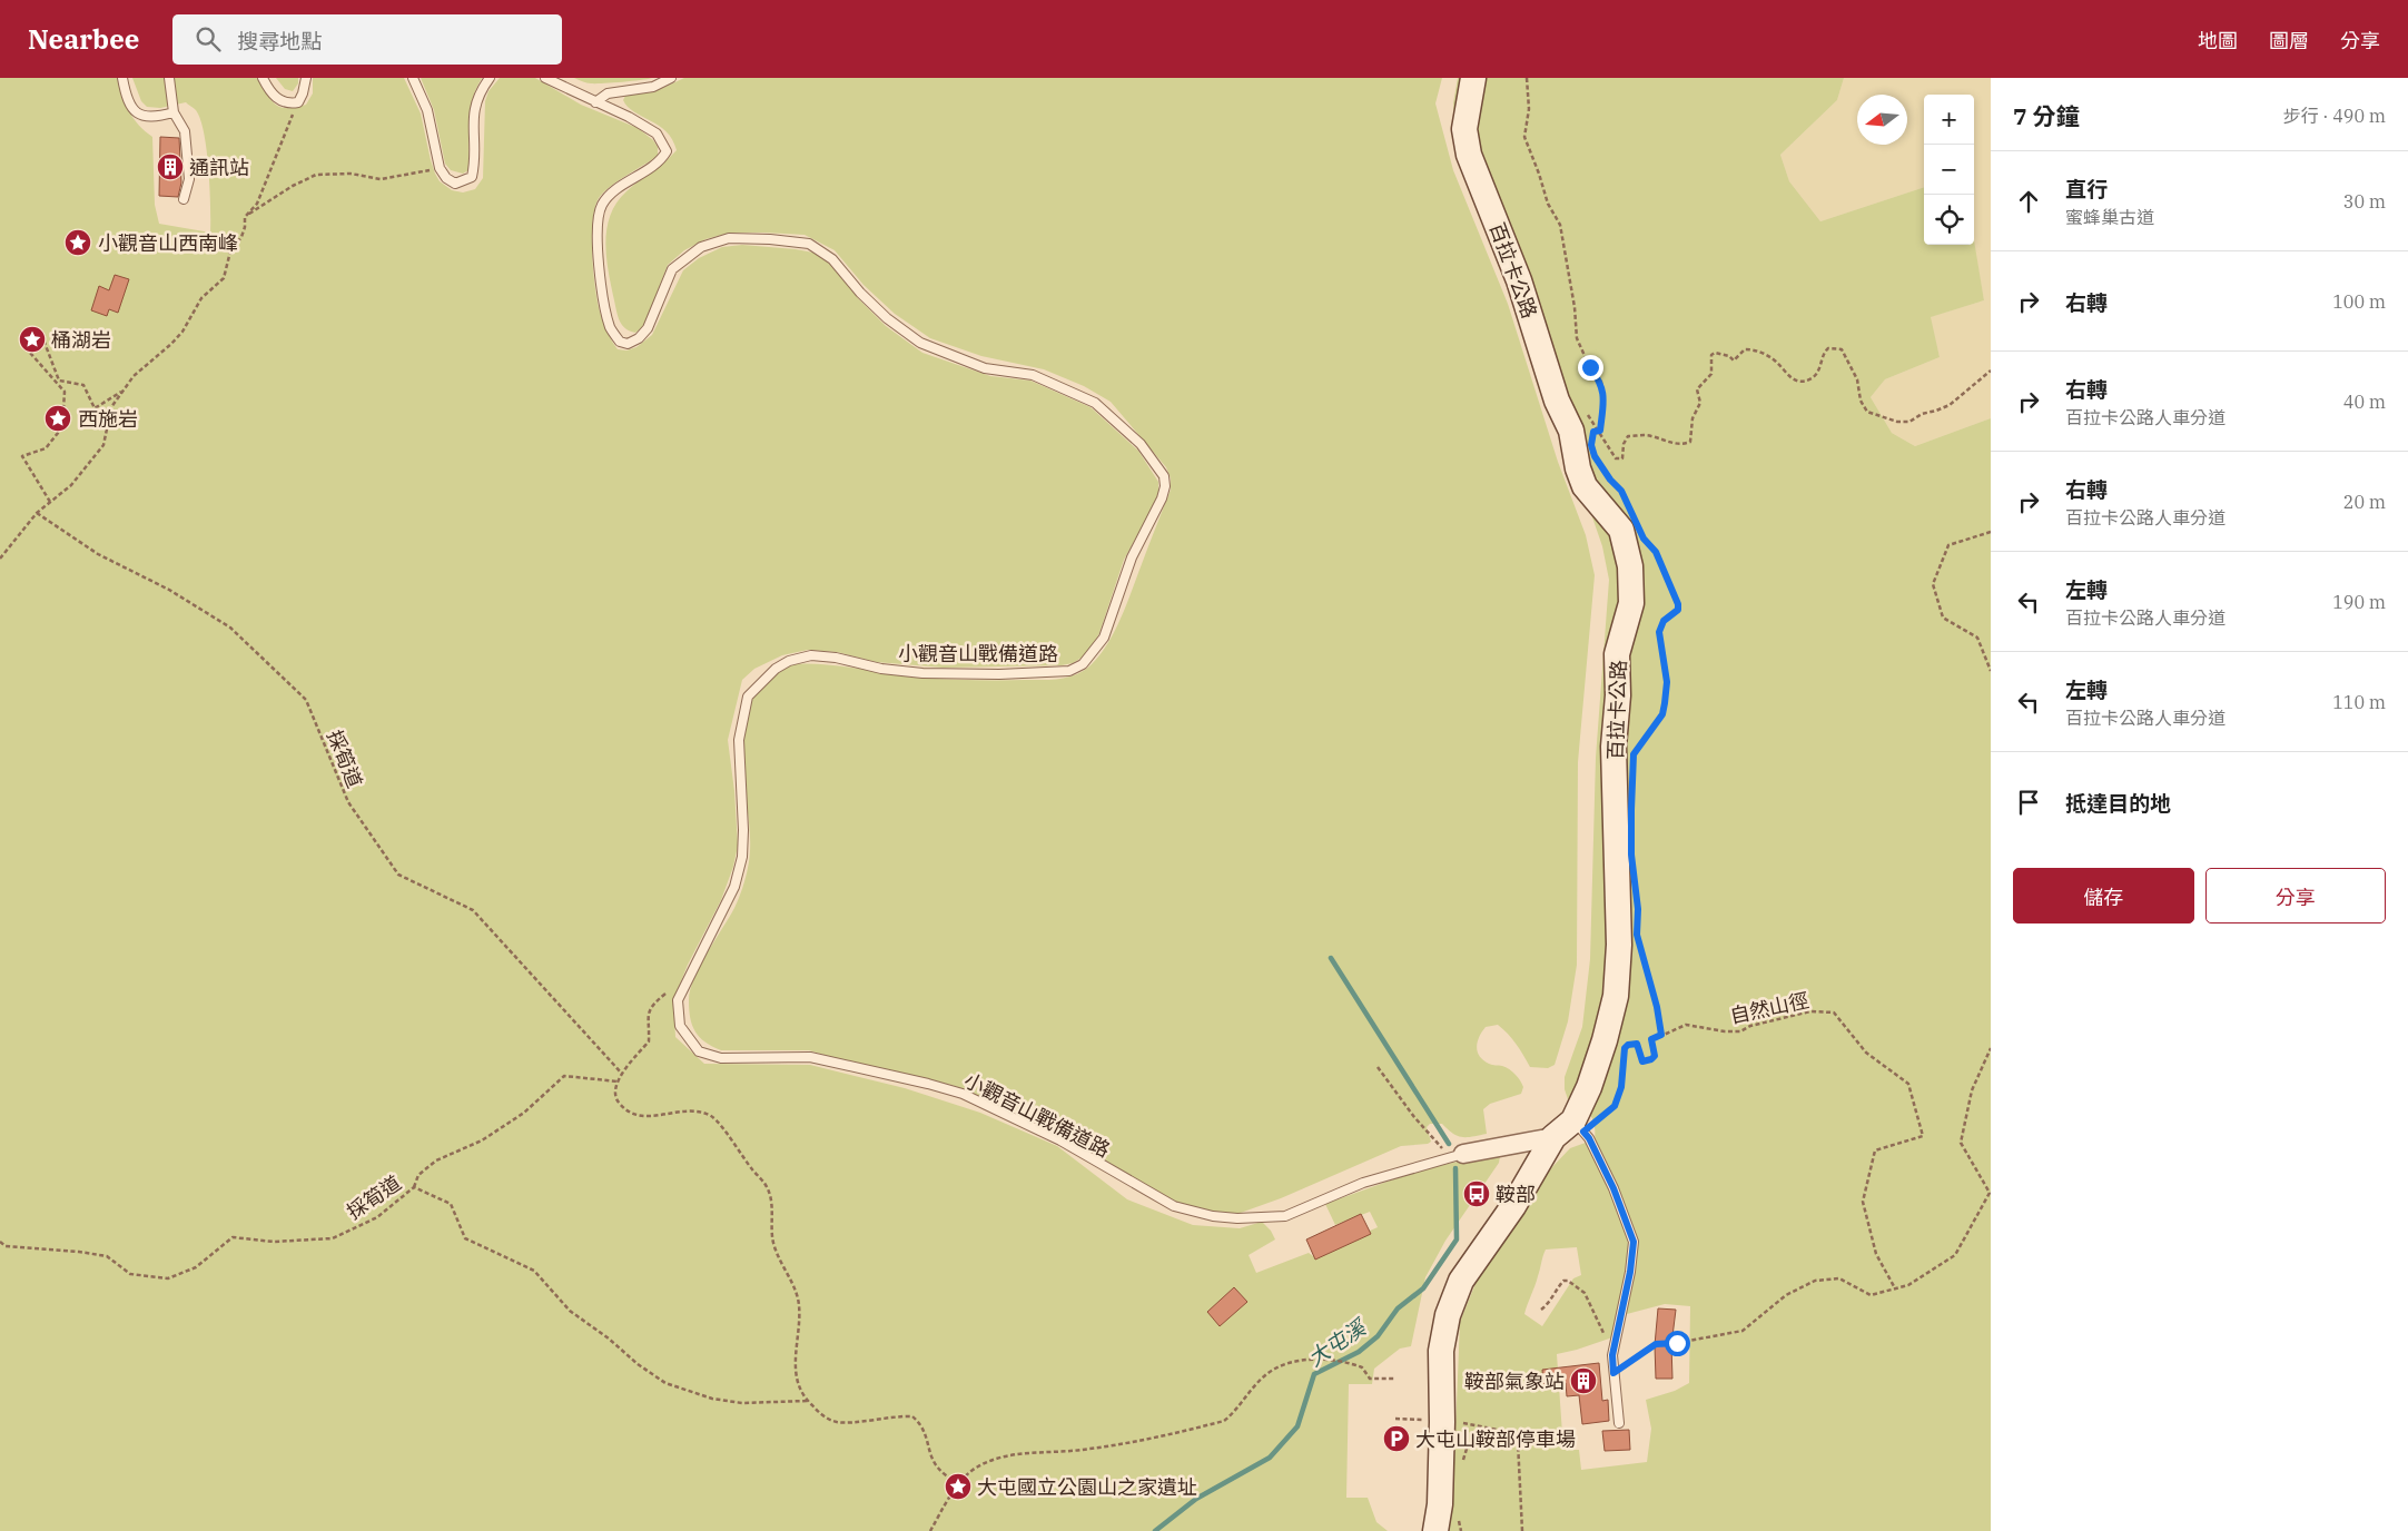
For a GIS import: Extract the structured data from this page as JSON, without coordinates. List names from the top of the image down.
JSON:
{
  "streets": {
    "main road": ["百拉卡公路"],
    "lane": ["小觀音山戰備道路"],
    "path": ["採筍道", "自然山徑"]
  },
  "water": ["大屯溪"],
  "places": {
    "building": ["通訊站", "鞍部氣象站"],
    "place": [
      "小觀音山西南峰",
      "桶湖岩",
      "西施岩",
      "大屯國立公園山之家遺址"
    ],
    "bus stop": ["鞍部"],
    "parking": ["大屯山鞍部停車場"]
  },
  "north": "left",
  "page": {
    "header": "Nearbee",
    "search": "搜尋地點",
    "nav": ["地圖", "圖層", "分享"],
    "heading": ["7 分鐘", "步行 · 490 m"],
    "map_buttons": ["+", "−"],
    "list": [
      ["直行", "蜜蜂巢古道", "30 m"],
      ["右轉", "100 m"],
      ["右轉", "百拉卡公路人車分道", "40 m"],
      ["右轉", "百拉卡公路人車分道", "20 m"],
      ["左轉", "百拉卡公路人車分道", "190 m"],
      ["左轉", "百拉卡公路人車分道", "110 m"],
      "抵達目的地"
    ],
    "buttons": ["儲存", "分享"]
  }
}
